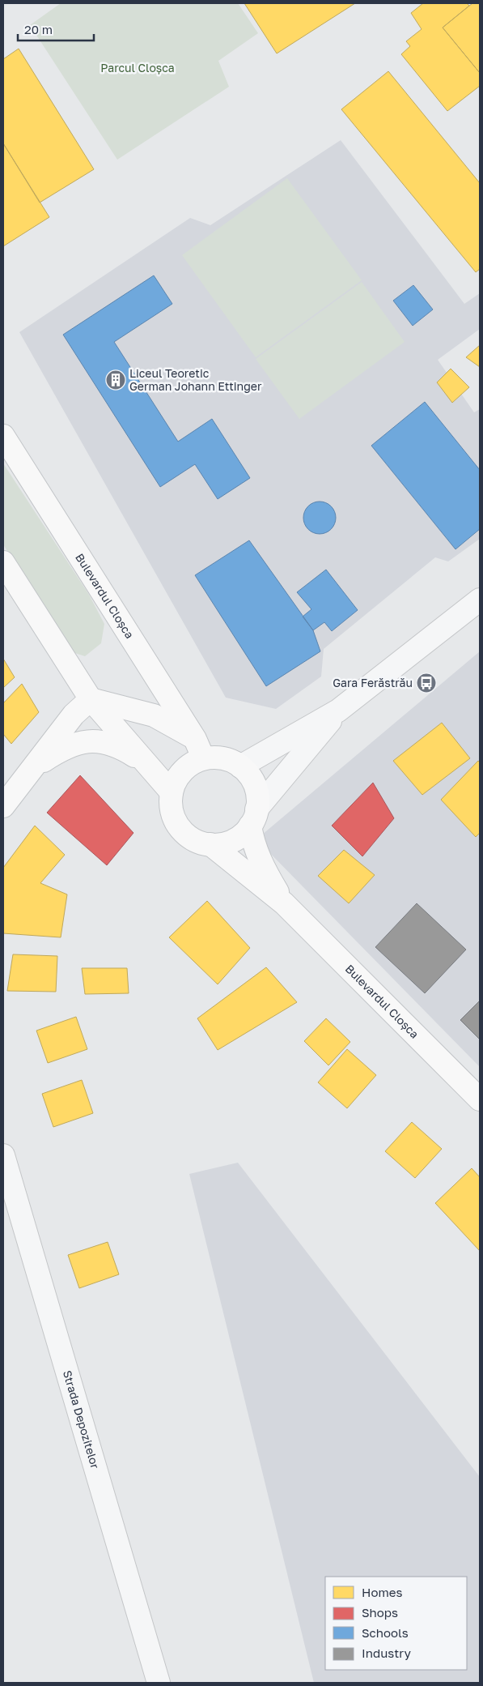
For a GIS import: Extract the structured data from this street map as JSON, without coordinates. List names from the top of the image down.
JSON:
{
  "streets": {
    "main road": ["Bulevardul Cloșca"],
    "street": ["Strada Depozitelor"]
  },
  "parks": ["Parcul Cloșca"],
  "places": {
    "building": ["Liceul Teoretic German Johann Ettinger"],
    "bus stop": ["Gara Ferăstrău"]
  },
  "legend": [
    "Homes",
    "Shops",
    "Schools",
    "Industry"
  ],
  "scale_bar": "20 m"
}
